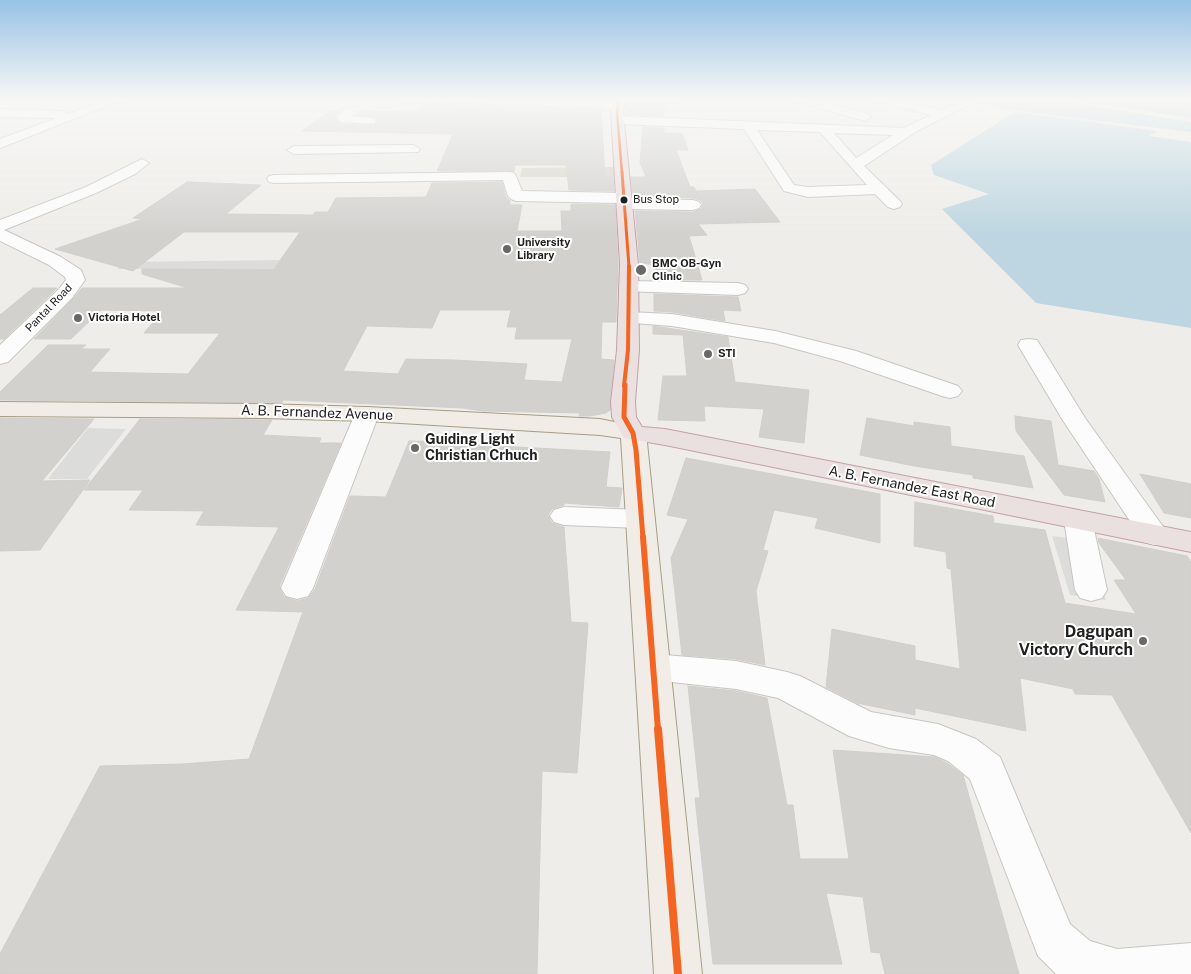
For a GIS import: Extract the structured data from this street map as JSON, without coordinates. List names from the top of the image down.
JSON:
{
  "streets": {
    "highway": ["A. B. Fernandez East Road"],
    "main road": ["A. B. Fernandez Avenue"],
    "street": ["Pantal Road"]
  },
  "crossings": [
    ["A. B. Fernandez Avenue", "A. B. Fernandez East Road"]
  ],
  "places": [
    "Bus Stop",
    "University Library",
    "BMC OB-Gyn Clinic",
    "Victoria Hotel",
    "STI",
    "Guiding Light Christian Crhuch",
    "Dagupan Victory Church"
  ]
}
